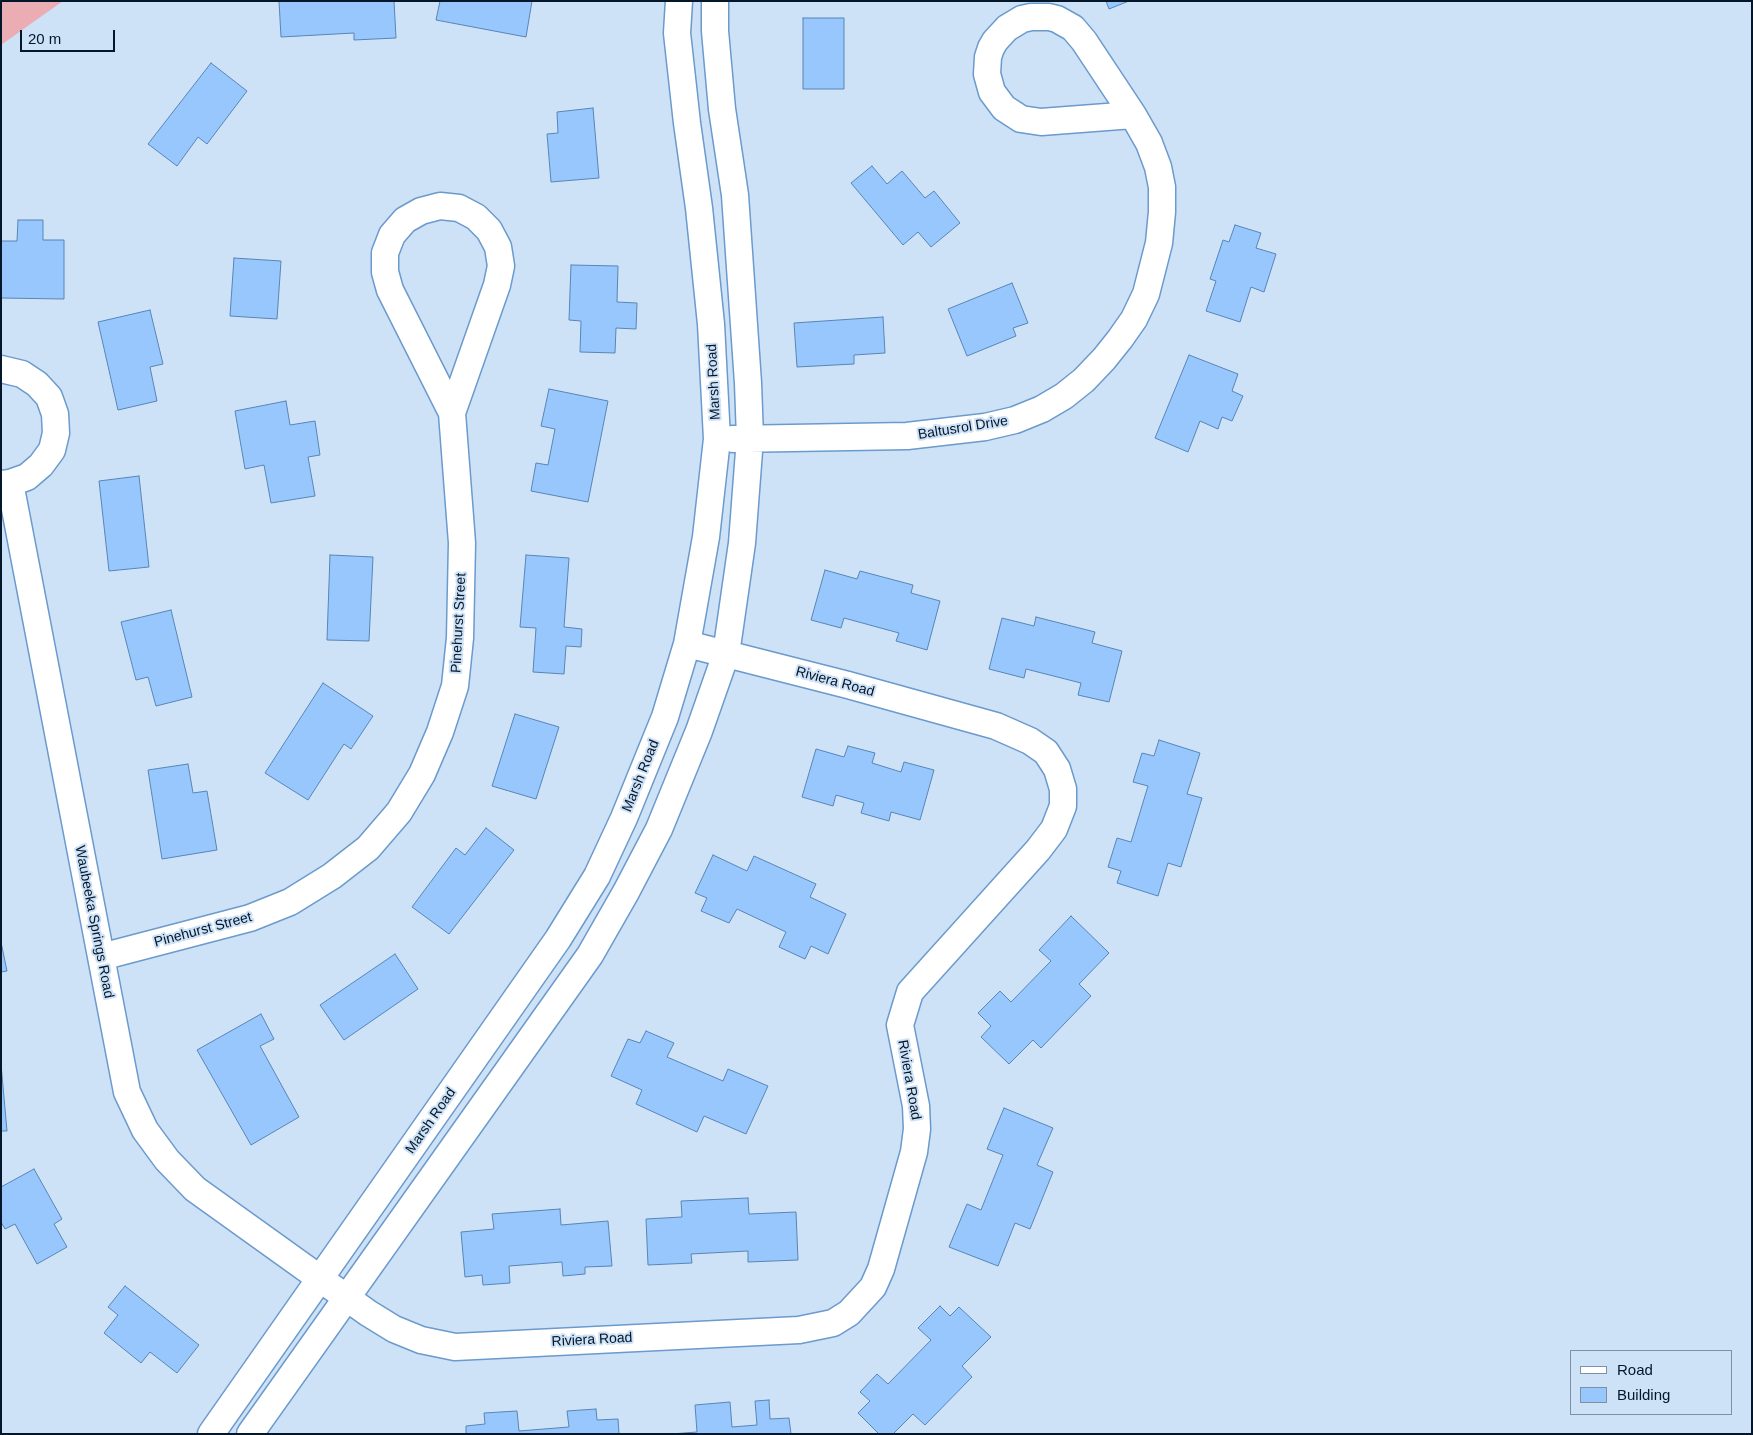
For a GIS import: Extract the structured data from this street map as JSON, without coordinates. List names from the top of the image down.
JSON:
{
  "streets": {
    "street": [
      "Marsh Road",
      "Baltusrol Drive",
      "Pinehurst Street",
      "Riviera Road",
      "Waubeeka Springs Road"
    ]
  },
  "crossings": [
    ["Marsh Road", "Baltusrol Drive"],
    ["Marsh Road", "Riviera Road"],
    ["Marsh Road", "Waubeeka Springs Road"],
    ["Pinehurst Street", "Waubeeka Springs Road"],
    ["Riviera Road", "Waubeeka Springs Road"]
  ],
  "legend": ["Road", "Building"],
  "scale_bar": "20 m"
}
